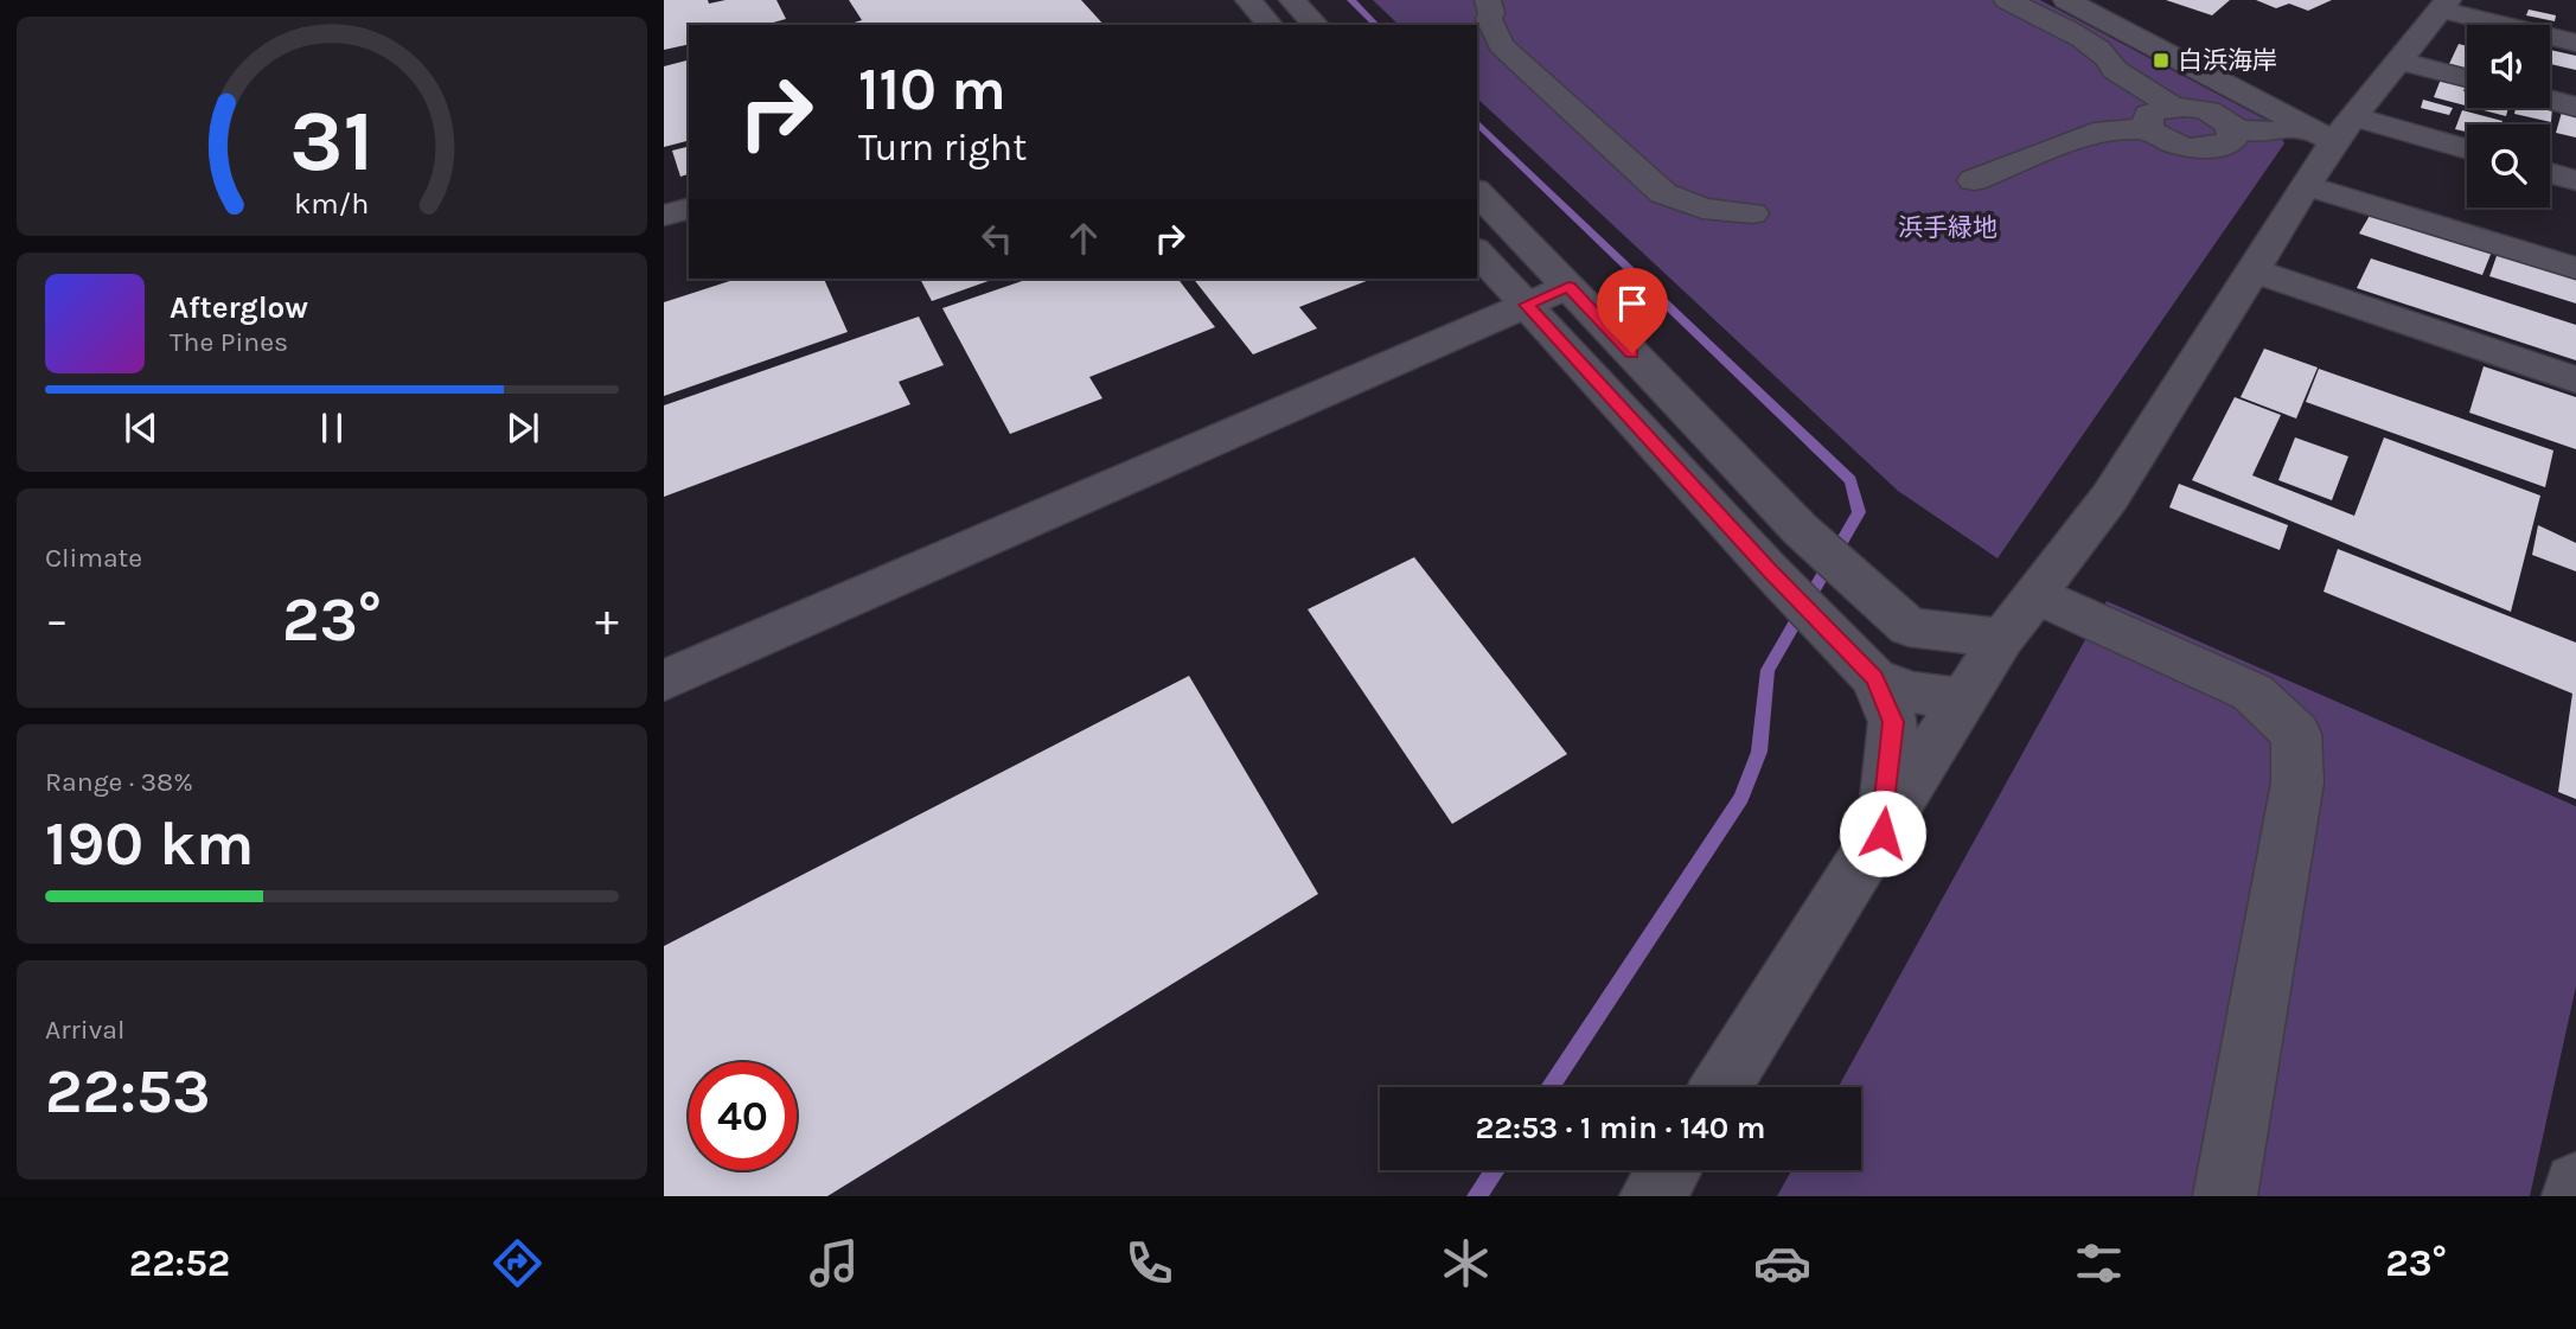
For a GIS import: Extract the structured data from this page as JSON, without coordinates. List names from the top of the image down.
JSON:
{
  "parks": ["浜手緑地"],
  "places": {
    "transit": ["白浜海岸"]
  },
  "page": {
    "turn": ["110 m", "Turn right"],
    "song": ["Afterglow", "The Pines"],
    "tile": [
      "Climate",
      ["Range · 38%", "190 km"],
      ["Arrival", "22:53"]
    ],
    "heat": ["−", "23°", "+"],
    "limit": "40",
    "trip": "22:53 · 1 min · 140 m",
    "tabs": ["22:52", "23°"],
    "gauge": ["31", "km/h"]
  }
}
